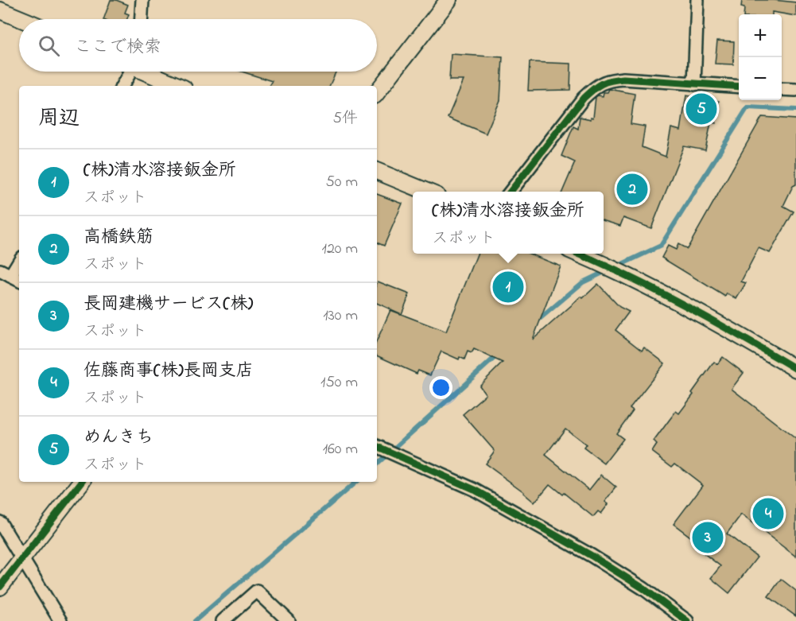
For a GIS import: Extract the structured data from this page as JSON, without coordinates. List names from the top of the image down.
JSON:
{
  "page": {
    "map_buttons": ["+", "−"],
    "search": "ここで検索",
    "heading": ["周辺", "5件"],
    "pins": [
      "5",
      "2",
      "1",
      "4",
      "3"
    ],
    "list": [
      {
        "mark": "1",
        "name": "(株)清水溶接鈑金所",
        "note": "スポット",
        "value": "50 m"
      },
      {
        "mark": "2",
        "name": "高橋鉄筋",
        "note": "スポット",
        "value": "120 m"
      },
      {
        "mark": "3",
        "name": "長岡建機サービス(株)",
        "note": "スポット",
        "value": "130 m"
      },
      {
        "mark": "4",
        "name": "佐藤商事(株)長岡支店",
        "note": "スポット",
        "value": "150 m"
      },
      {
        "mark": "5",
        "name": "めんきち",
        "note": "スポット",
        "value": "160 m"
      }
    ],
    "popup": ["(株)清水溶接鈑金所", "スポット"]
  }
}
